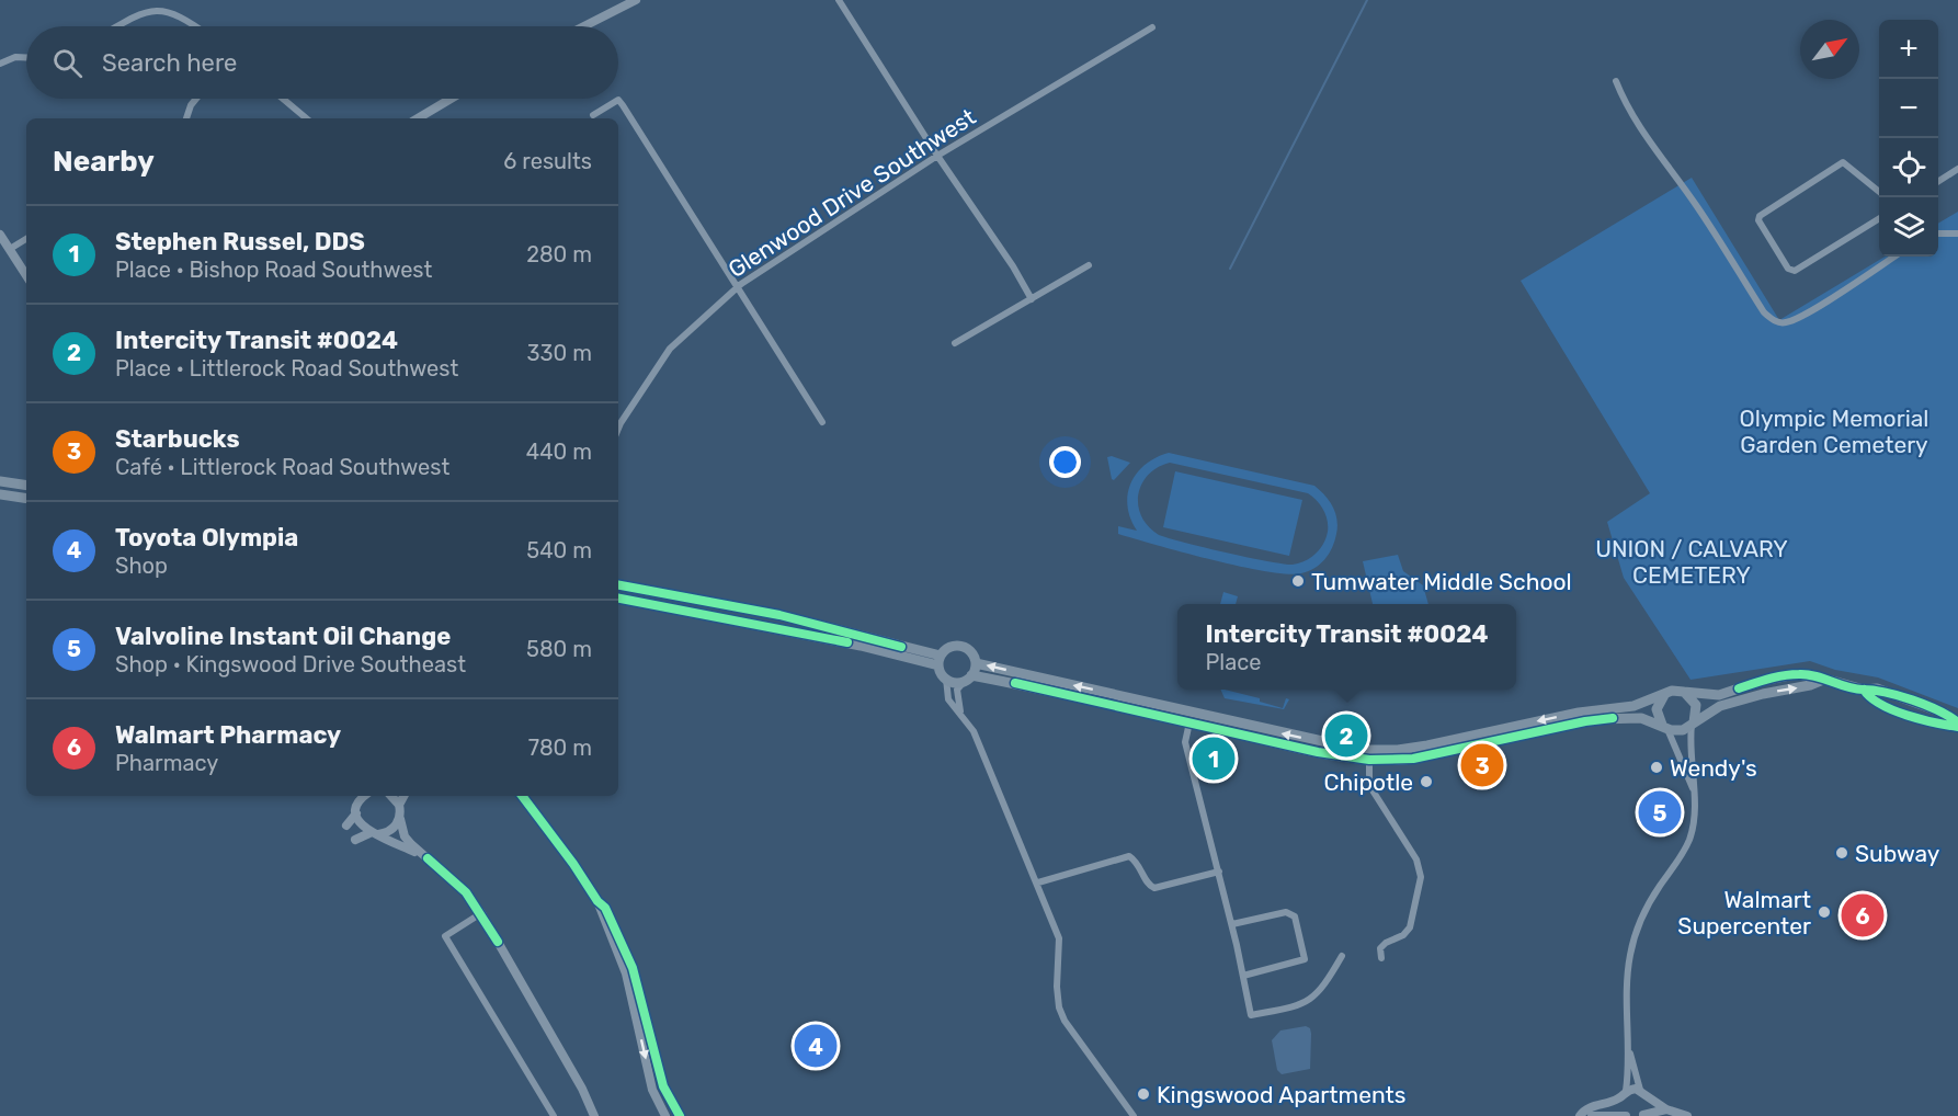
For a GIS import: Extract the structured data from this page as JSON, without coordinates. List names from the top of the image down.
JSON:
{
  "streets": {
    "street": ["Glenwood Drive Southwest"]
  },
  "parks": ["Olympic Memorial Garden Cemetery", "UNION / CALVARY CEMETERY"],
  "places": [
    "Tumwater Middle School",
    "Wendy's",
    "Chipotle",
    "Subway",
    "Walmart Supercenter",
    "Kingswood Apartments"
  ],
  "north": "top right",
  "page": {
    "map_buttons": ["+", "−"],
    "search": "Search here",
    "heading": ["Nearby", "6 results"],
    "list": [
      {
        "mark": "1",
        "name": "Stephen Russel, DDS",
        "note": "Place · Bishop Road Southwest",
        "value": "280 m"
      },
      {
        "mark": "2",
        "name": "Intercity Transit #0024",
        "note": "Place · Littlerock Road Southwest",
        "value": "330 m"
      },
      {
        "mark": "3",
        "name": "Starbucks",
        "note": "Café · Littlerock Road Southwest",
        "value": "440 m"
      },
      {
        "mark": "4",
        "name": "Toyota Olympia",
        "note": "Shop",
        "value": "540 m"
      },
      {
        "mark": "5",
        "name": "Valvoline Instant Oil Change",
        "note": "Shop · Kingswood Drive Southeast",
        "value": "580 m"
      },
      {
        "mark": "6",
        "name": "Walmart Pharmacy",
        "note": "Pharmacy",
        "value": "780 m"
      }
    ],
    "popup": ["Intercity Transit #0024", "Place"],
    "pins": [
      "2",
      "1",
      "3",
      "5",
      "6",
      "4"
    ]
  }
}
